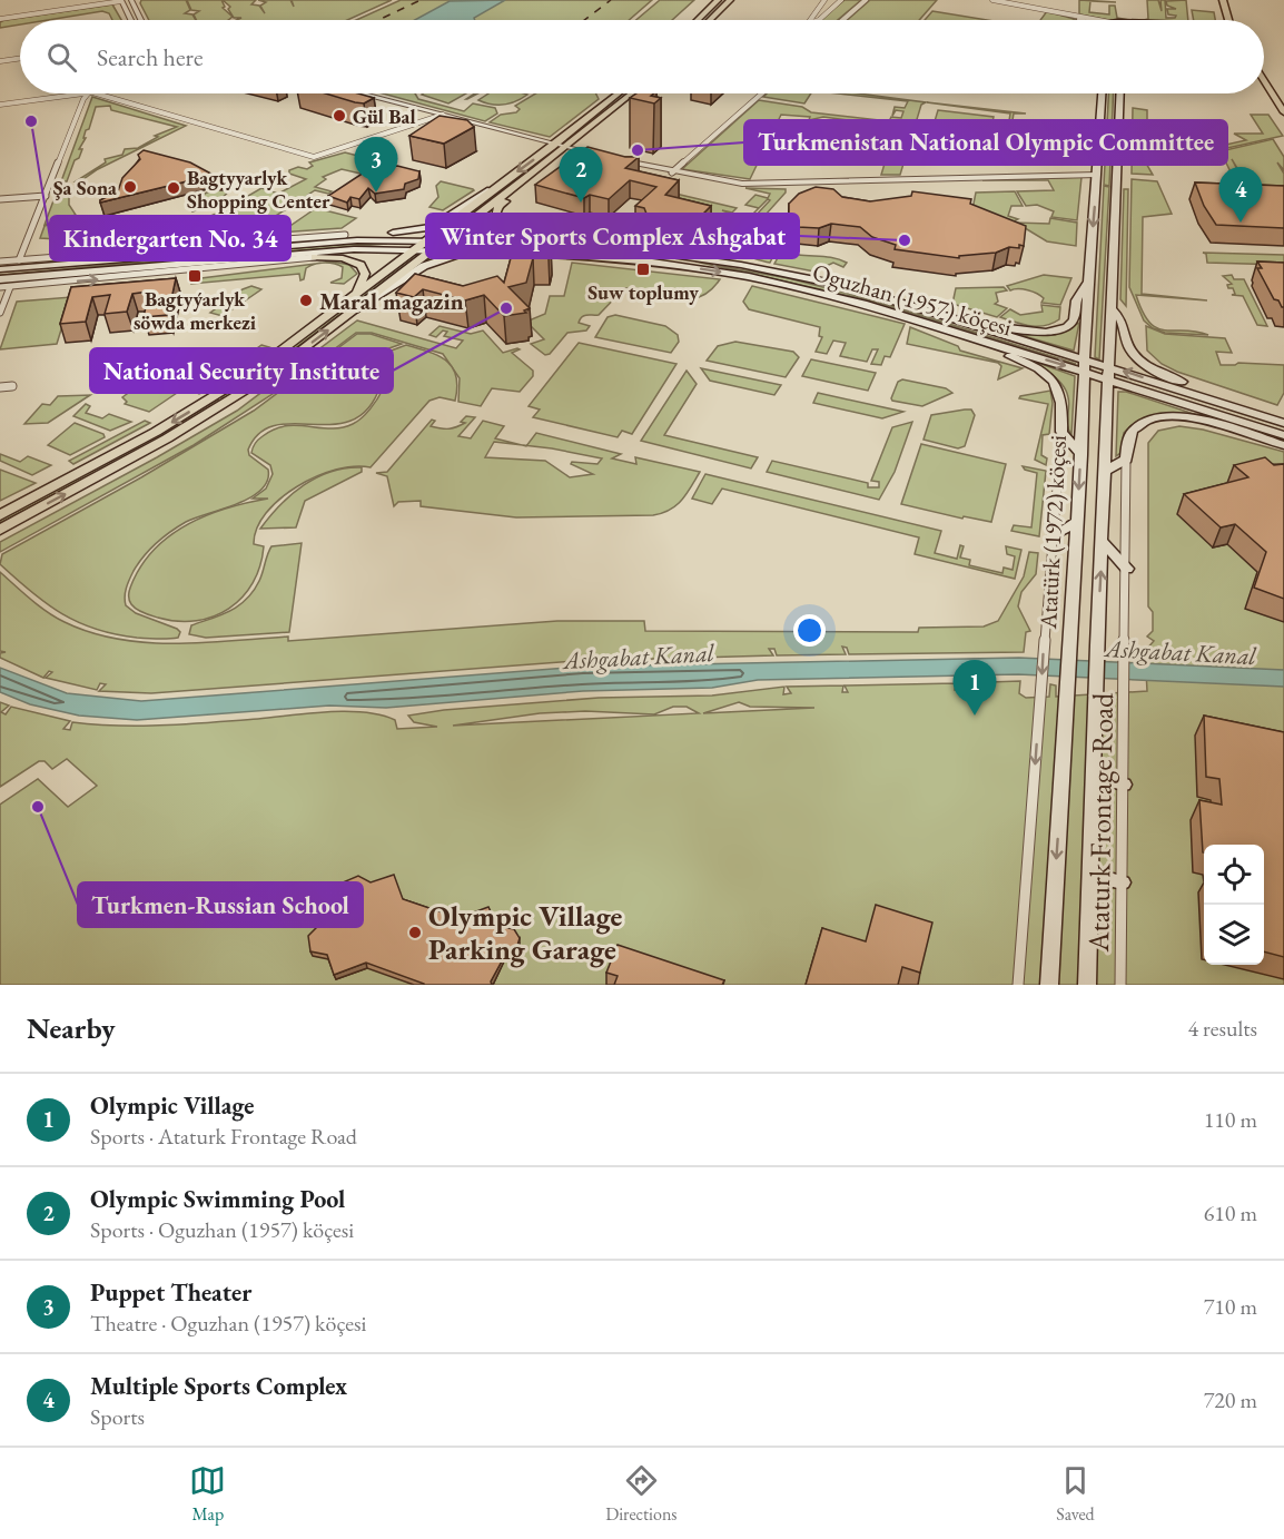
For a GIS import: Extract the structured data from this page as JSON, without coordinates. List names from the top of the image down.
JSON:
{
  "streets": {
    "main road": ["Oguzhan (1957) köçesi", "Atatürk (1972) köçesi"],
    "street": ["Ataturk Frontage Road"]
  },
  "crossings": [
    ["Oguzhan (1957) köçesi", "Atatürk (1972) köçesi"]
  ],
  "water": ["Ashgabat Kanal"],
  "places": {
    "other": [
      "Gül Bal",
      "Kindergarten No. 34",
      "Turkmenistan National Olympic Committee",
      "Şa Sona",
      "Bagtyyarlyk Shopping Center",
      "Winter Sports Complex Ashgabat",
      "Maral magazin",
      "National Security Institute",
      "Turkmen-Russian School",
      "Olympic Village Parking Garage"
    ],
    "transit": ["Suw toplumy", "Bagtyýarlyk söwda merkezi"]
  },
  "page": {
    "search": "Search here",
    "pins": [
      "3",
      "2",
      "4",
      "1"
    ],
    "heading": ["Nearby", "4 results"],
    "list": [
      {
        "mark": "1",
        "name": "Olympic Village",
        "note": "Sports · Ataturk Frontage Road",
        "value": "110 m"
      },
      {
        "mark": "2",
        "name": "Olympic Swimming Pool",
        "note": "Sports · Oguzhan (1957) köçesi",
        "value": "610 m"
      },
      {
        "mark": "3",
        "name": "Puppet Theater",
        "note": "Theatre · Oguzhan (1957) köçesi",
        "value": "710 m"
      },
      {
        "mark": "4",
        "name": "Multiple Sports Complex",
        "note": "Sports",
        "value": "720 m"
      }
    ],
    "nav": ["Map", "Directions", "Saved"]
  }
}
